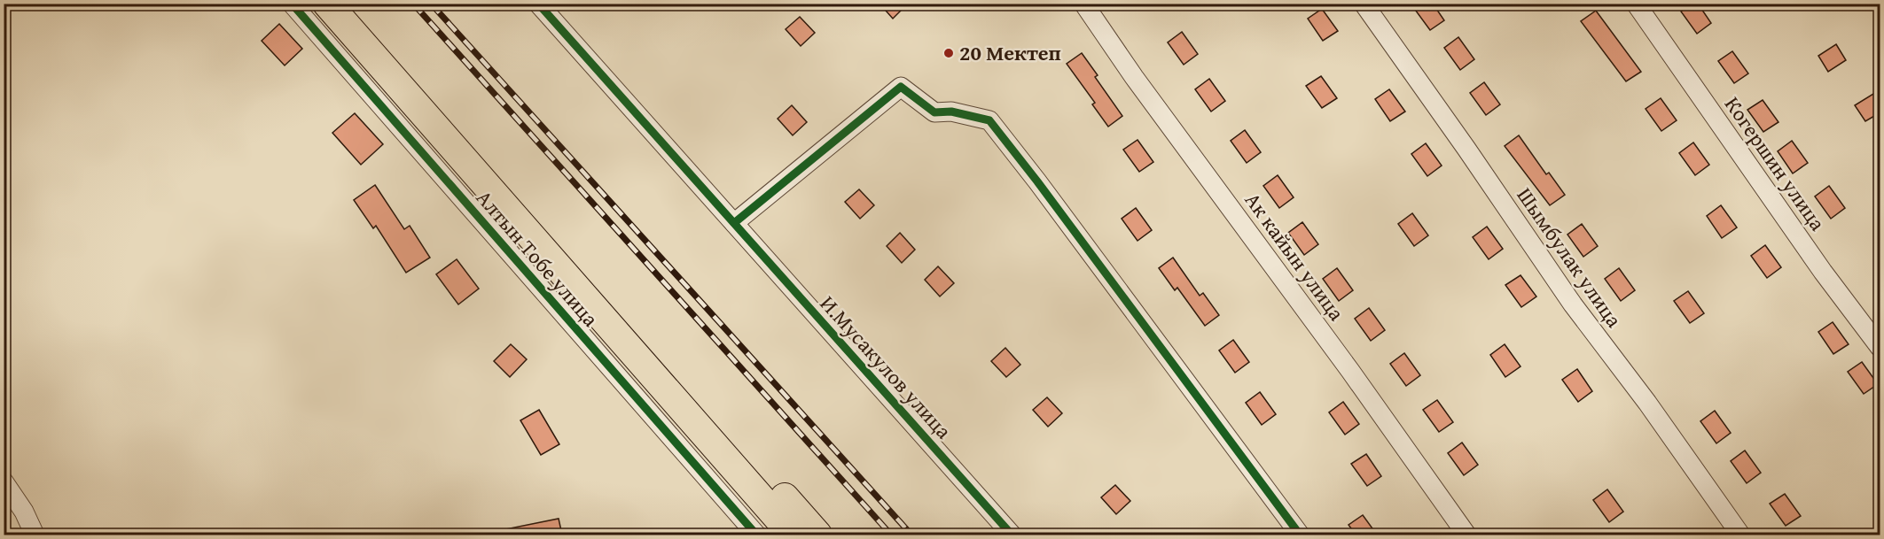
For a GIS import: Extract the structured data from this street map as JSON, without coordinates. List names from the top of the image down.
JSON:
{
  "streets": {
    "street": [
      "Когершин улица",
      "Ак кайын улица",
      "Шымбулак улица",
      "Алтын Тобе улица",
      "И.Мусакулов улица"
    ]
  },
  "places": ["20 Мектеп"]
}
